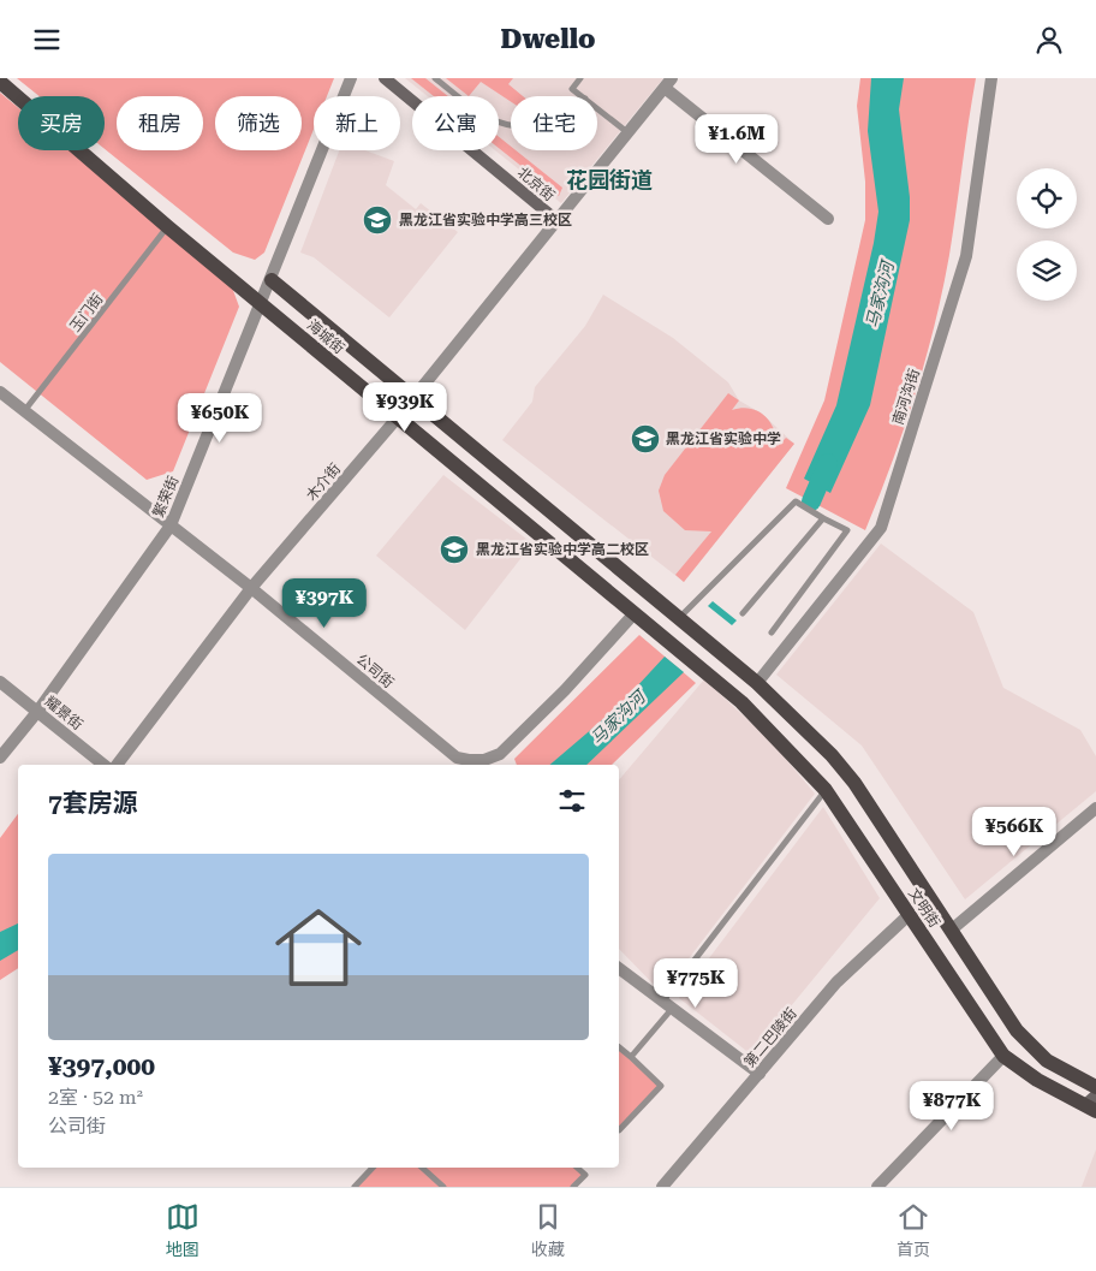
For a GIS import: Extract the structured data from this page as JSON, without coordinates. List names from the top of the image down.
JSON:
{
  "streets": {
    "main road": ["北京街", "海城街", "文明街"],
    "street": [
      "南河沟街",
      "木介街",
      "繁荣街",
      "公司街",
      "耀景街",
      "第二巴陵街"
    ],
    "lane": ["玉门街"]
  },
  "crossings": [
    ["北京街", "木介街"],
    ["玉门街", "海城街"],
    ["玉门街", "公司街"],
    ["海城街", "木介街"],
    ["海城街", "繁荣街"],
    ["海城街", "公司街"],
    ["海城街", "文明街"],
    ["南河沟街", "文明街"],
    ["木介街", "公司街"],
    ["繁荣街", "公司街"],
    ["繁荣街", "耀景街"],
    ["文明街", "第二巴陵街"]
  ],
  "districts": ["花园街道"],
  "water": ["马家沟河"],
  "places": {
    "school or university": ["黑龙江省实验中学高三校区", "黑龙江省实验中学", "黑龙江省实验中学高二校区"]
  },
  "page": {
    "header": "Dwello",
    "chip": [
      "买房",
      "租房",
      "筛选",
      "新上",
      "公寓",
      "住宅"
    ],
    "price": [
      "¥1.6M",
      "¥939K",
      "¥650K",
      "¥397K",
      "¥566K",
      "¥775K",
      "¥877K"
    ],
    "heading": "7套房源",
    "list": [
      {
        "name": "¥397,000",
        "note": "2室 · 52 m² · 公司街"
      }
    ],
    "tabs": ["地图", "收藏", "首页"]
  }
}
